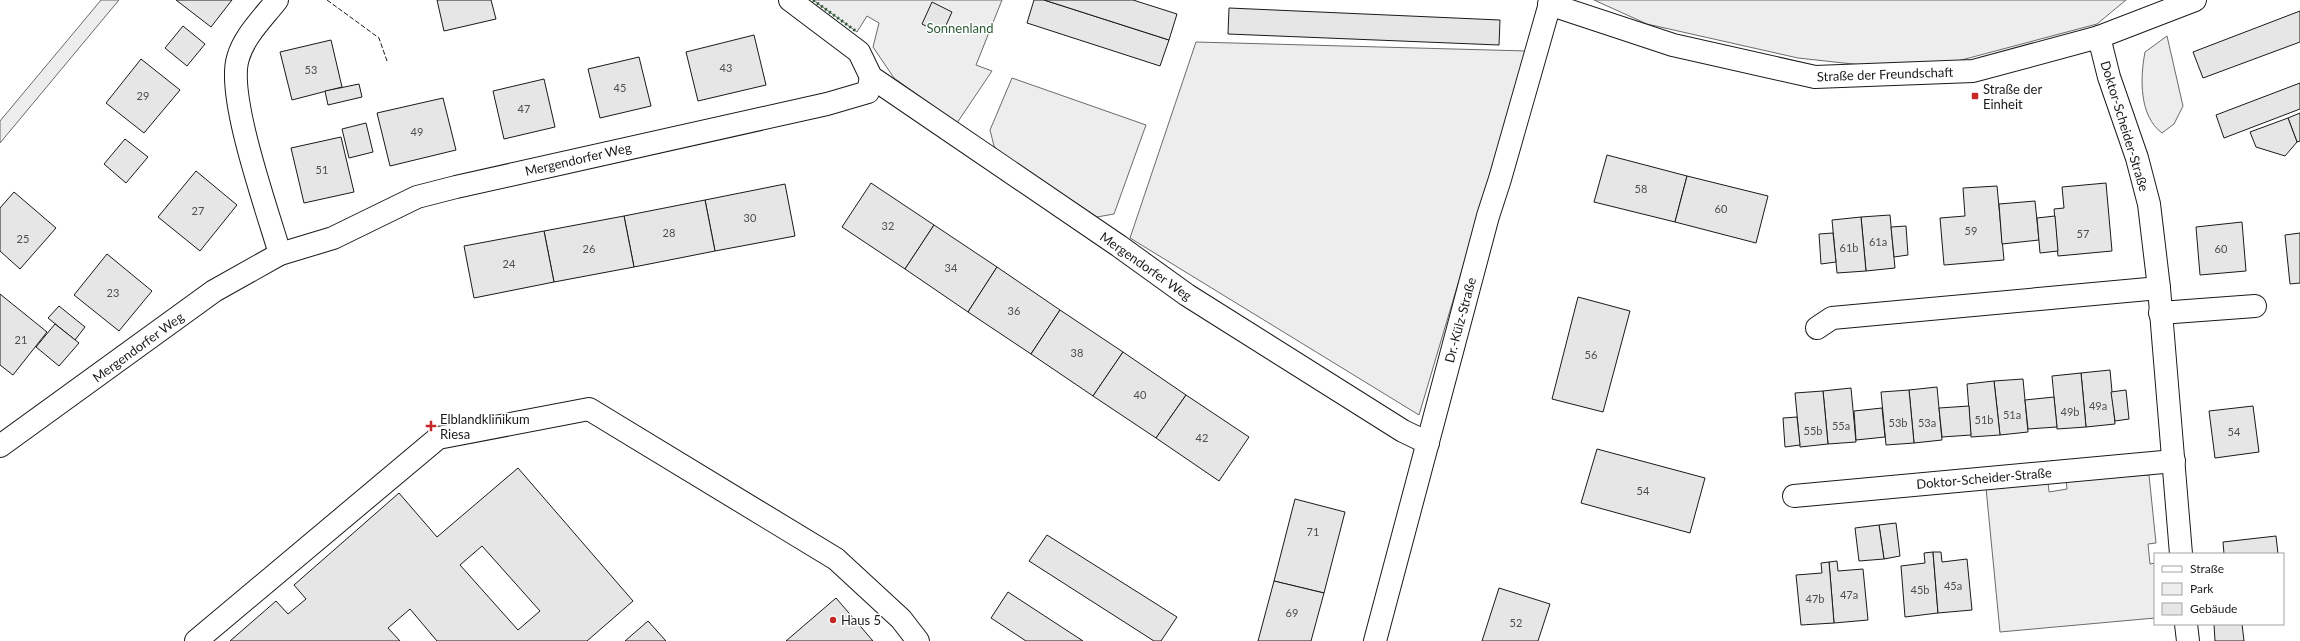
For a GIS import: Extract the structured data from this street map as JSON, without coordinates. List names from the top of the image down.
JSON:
{
  "streets": {
    "street": [
      "Straße der Freundschaft",
      "Doktor-Scheider-Straße",
      "Mergendorfer Weg",
      "Dr.-Külz-Straße"
    ]
  },
  "crossings": [
    ["Straße der Freundschaft", "Doktor-Scheider-Straße"],
    ["Straße der Freundschaft", "Dr.-Külz-Straße"],
    ["Mergendorfer Weg", "Dr.-Külz-Straße"]
  ],
  "parks": ["Sonnenland"],
  "places": {
    "transit": ["Straße der Einheit"],
    "health": ["Elblandklinikum Riesa"],
    "other": ["Haus 5"]
  },
  "house_numbers": [
    "43",
    "53",
    "45",
    "29",
    "47",
    "49",
    "51",
    "58",
    "60",
    "27",
    "30",
    "32",
    "59",
    "28",
    "57",
    "25",
    "61a",
    "61b",
    "26",
    "60",
    "24",
    "34",
    "23",
    "36",
    "21",
    "38",
    "56",
    "40",
    "49a",
    "49b",
    "51a",
    "51b",
    "53b",
    "53a",
    "55a",
    "55b",
    "54",
    "42",
    "54",
    "71",
    "45a",
    "45b",
    "47a",
    "47b",
    "69",
    "52"
  ],
  "legend": ["Straße", "Park", "Gebäude"]
}
